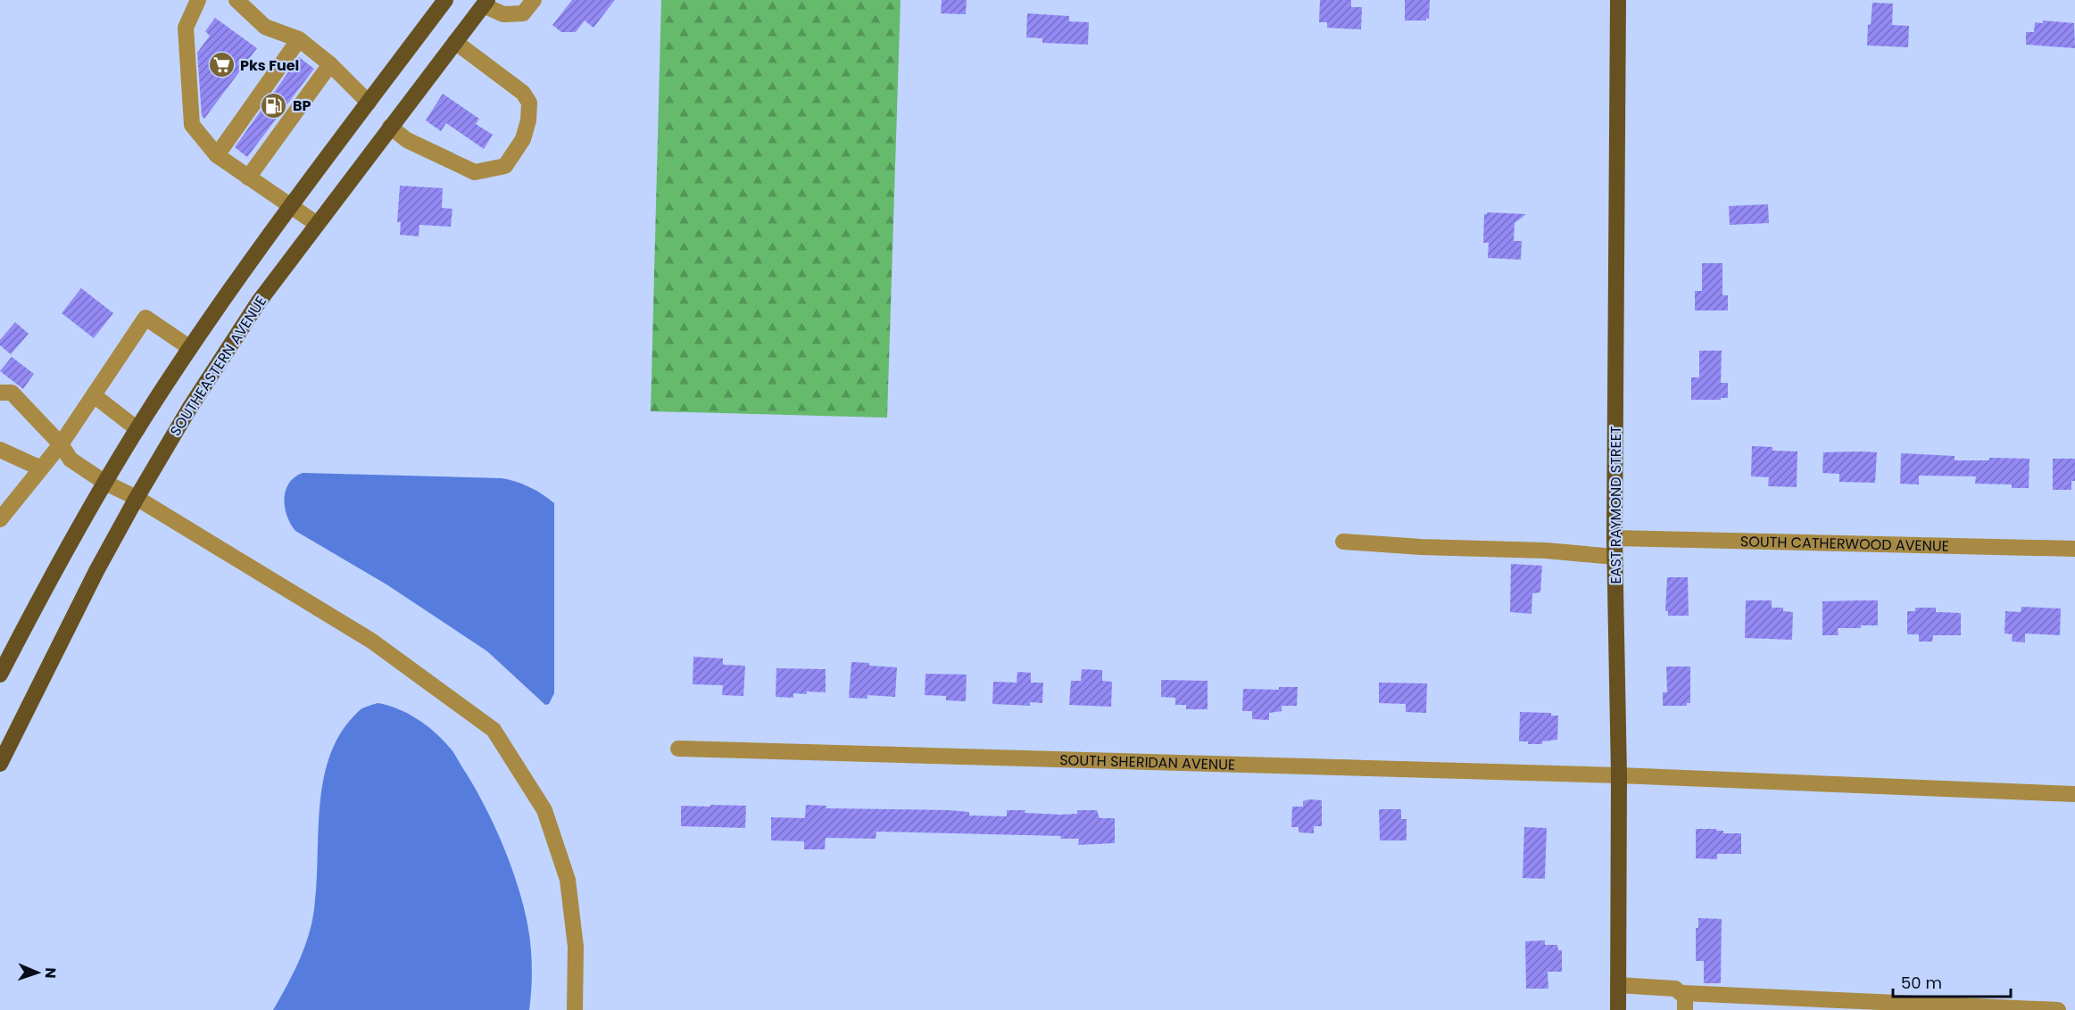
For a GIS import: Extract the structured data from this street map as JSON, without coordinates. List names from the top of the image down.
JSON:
{
  "streets": {
    "main road": ["SOUTHEASTERN AVENUE", "EAST RAYMOND STREET"],
    "street": ["SOUTH CATHERWOOD AVENUE", "SOUTH SHERIDAN AVENUE"]
  },
  "crossings": [
    ["EAST RAYMOND STREET", "SOUTH CATHERWOOD AVENUE"],
    ["EAST RAYMOND STREET", "SOUTH SHERIDAN AVENUE"]
  ],
  "places": {
    "supermarket": ["Pks Fuel"],
    "fuel station": ["BP"]
  },
  "scale_bar": "50 m",
  "north": "right"
}
